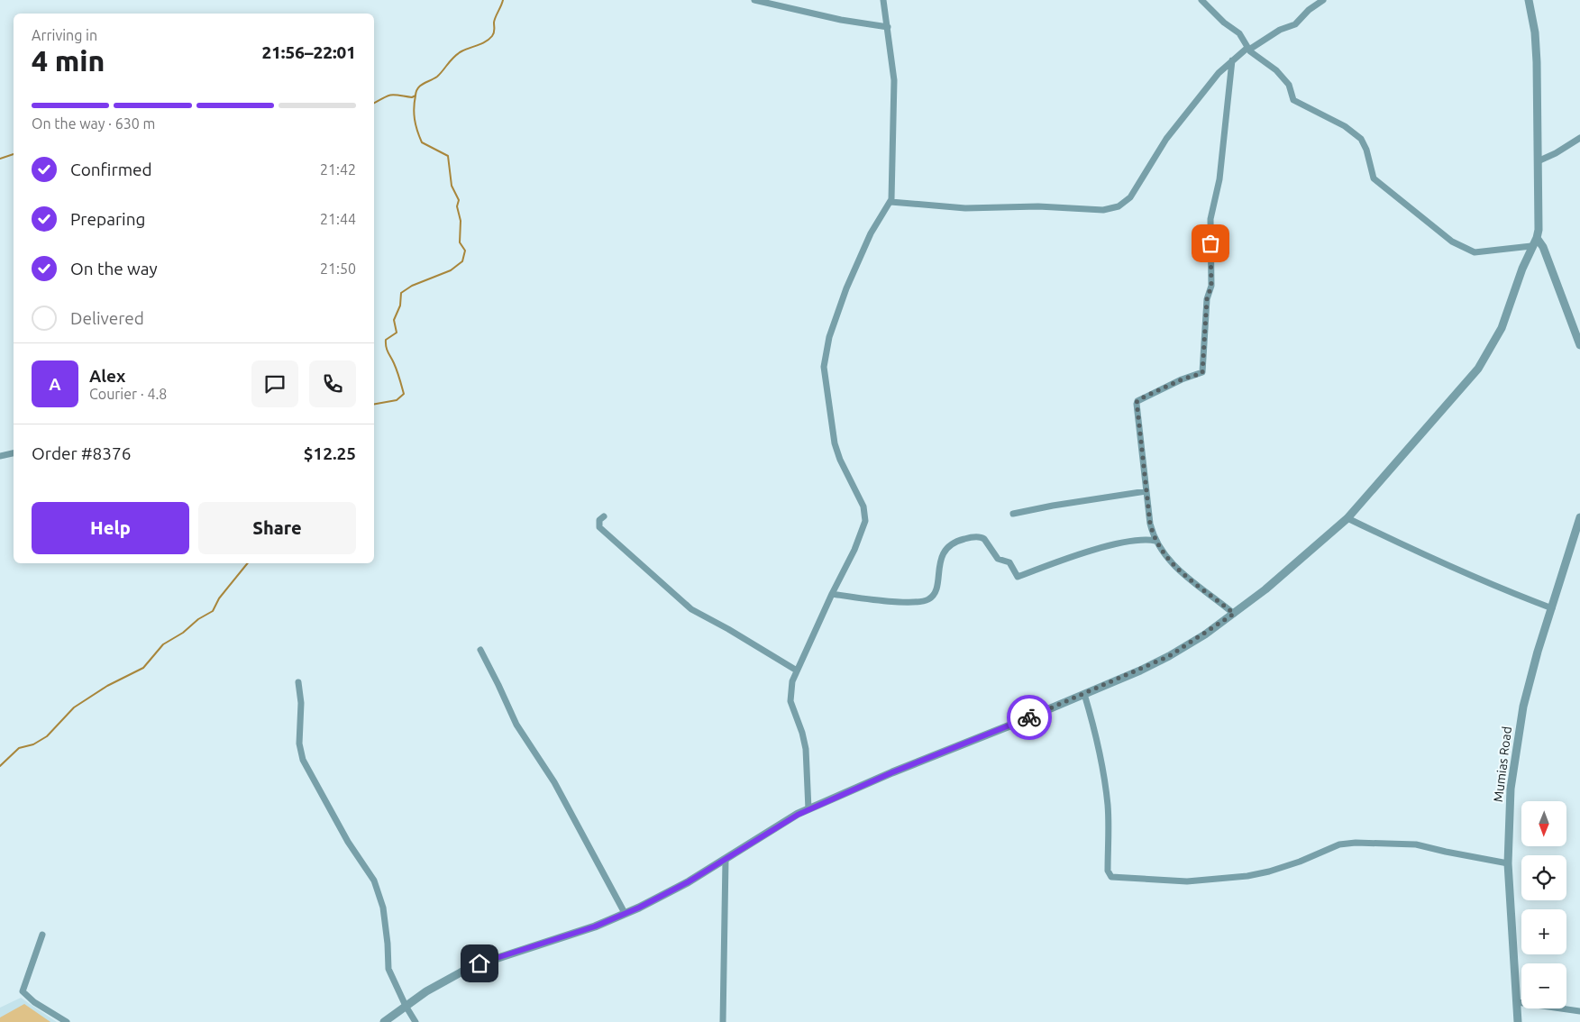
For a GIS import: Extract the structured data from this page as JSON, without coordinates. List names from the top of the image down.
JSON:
{
  "streets": {
    "street": ["Mumias Road"]
  },
  "north": "bottom",
  "page": {
    "heading": ["4 min", "Arriving in", "21:56–22:01"],
    "panel": [
      "Alex",
      "Courier · 4.8",
      "Order #8376",
      "$12.25"
    ],
    "bar": "On the way · 630 m",
    "list": [
      ["Confirmed", "21:42"],
      ["Preparing", "21:44"],
      ["On the way", "21:50"],
      "Delivered"
    ],
    "round": "A",
    "buttons": ["Help", "Share"],
    "map_buttons": ["+", "−"]
  }
}
